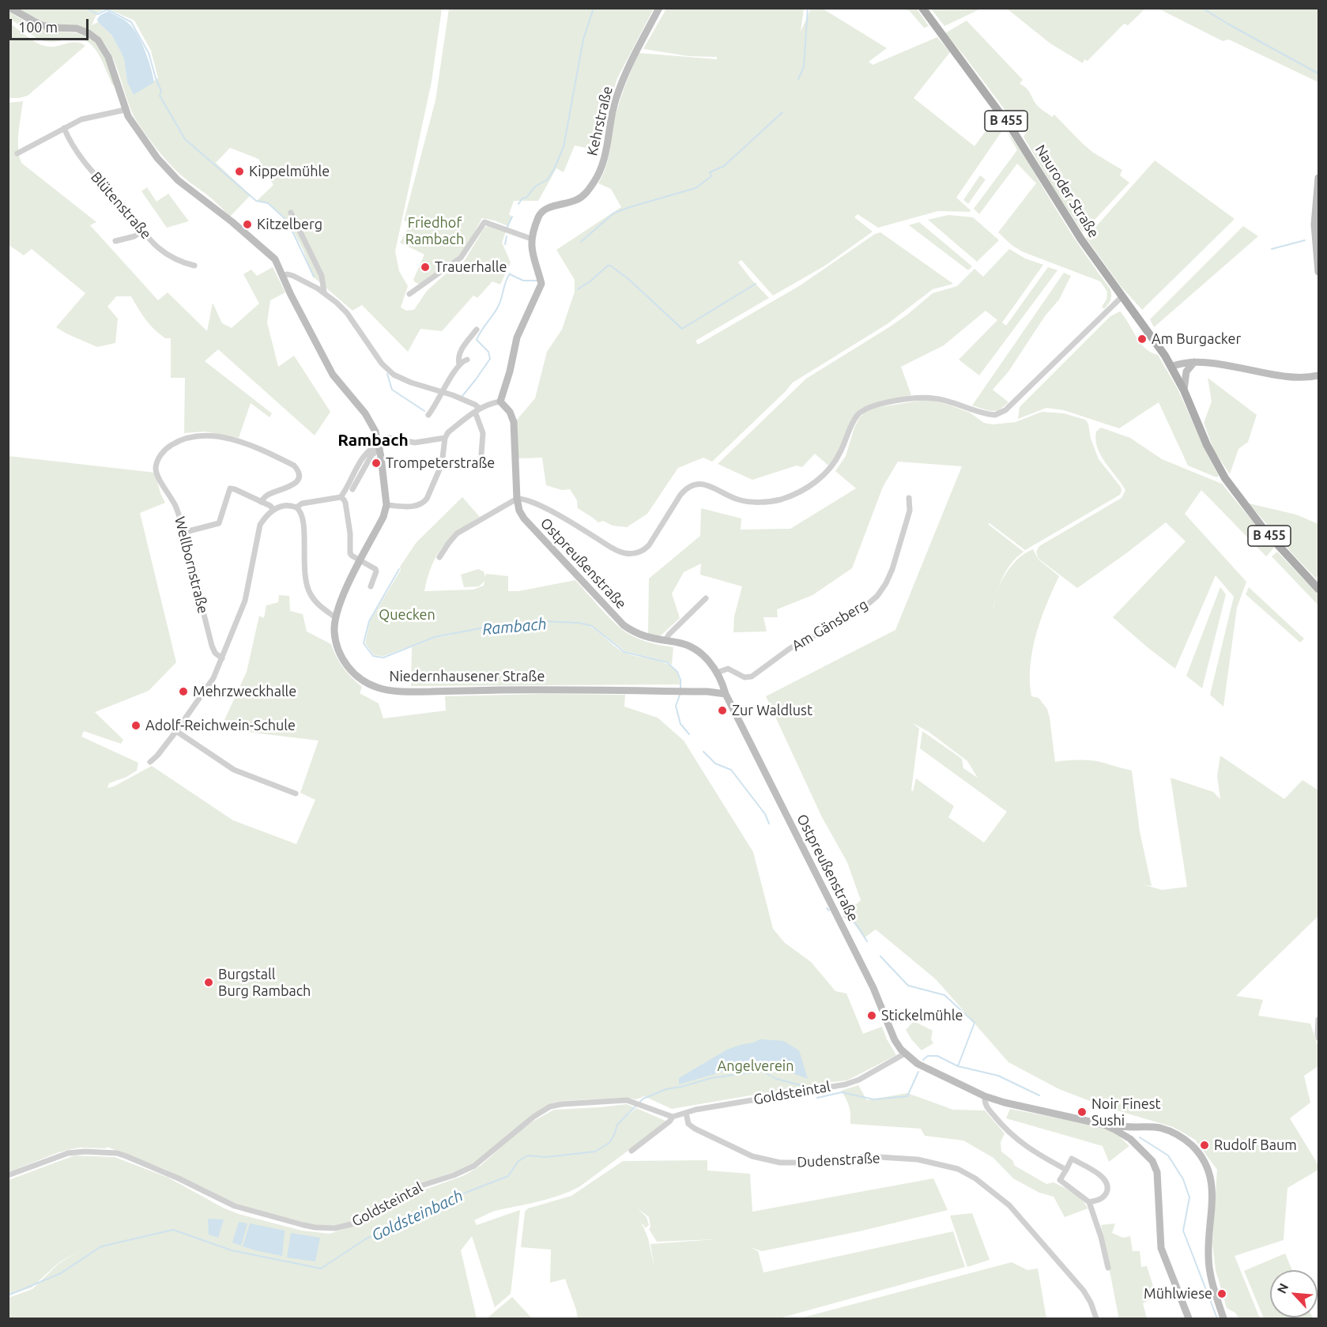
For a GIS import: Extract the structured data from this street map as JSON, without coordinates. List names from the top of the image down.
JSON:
{
  "streets": {
    "main road": [
      "Kehrstraße",
      "B 455",
      "Nauroder Straße",
      "Ostpreußenstraße",
      "Niedernhausener Straße"
    ],
    "street": [
      "Blütenstraße",
      "Wellbornstraße",
      "Am Gänsberg",
      "Goldsteintal",
      "Dudenstraße"
    ]
  },
  "crossings": [
    ["B 455", "Nauroder Straße"],
    ["Ostpreußenstraße", "Am Gänsberg"],
    ["Ostpreußenstraße", "Niedernhausener Straße"],
    ["Ostpreußenstraße", "Goldsteintal"],
    ["Goldsteintal", "Dudenstraße"]
  ],
  "districts": ["Rambach"],
  "water": ["Rambach", "Goldsteinbach"],
  "parks": ["Friedhof Rambach", "Quecken", "Angelverein"],
  "places": [
    "Kippelmühle",
    "Kitzelberg",
    "Trauerhalle",
    "Am Burgacker",
    "Trompeterstraße",
    "Mehrzweckhalle",
    "Zur Waldlust",
    "Adolf-Reichwein-Schule",
    "Burgstall Burg Rambach",
    "Stickelmühle",
    "Noir Finest Sushi",
    "Rudolf Baum",
    "Mühlwiese"
  ],
  "scale_bar": "100 m",
  "north": "top left"
}
